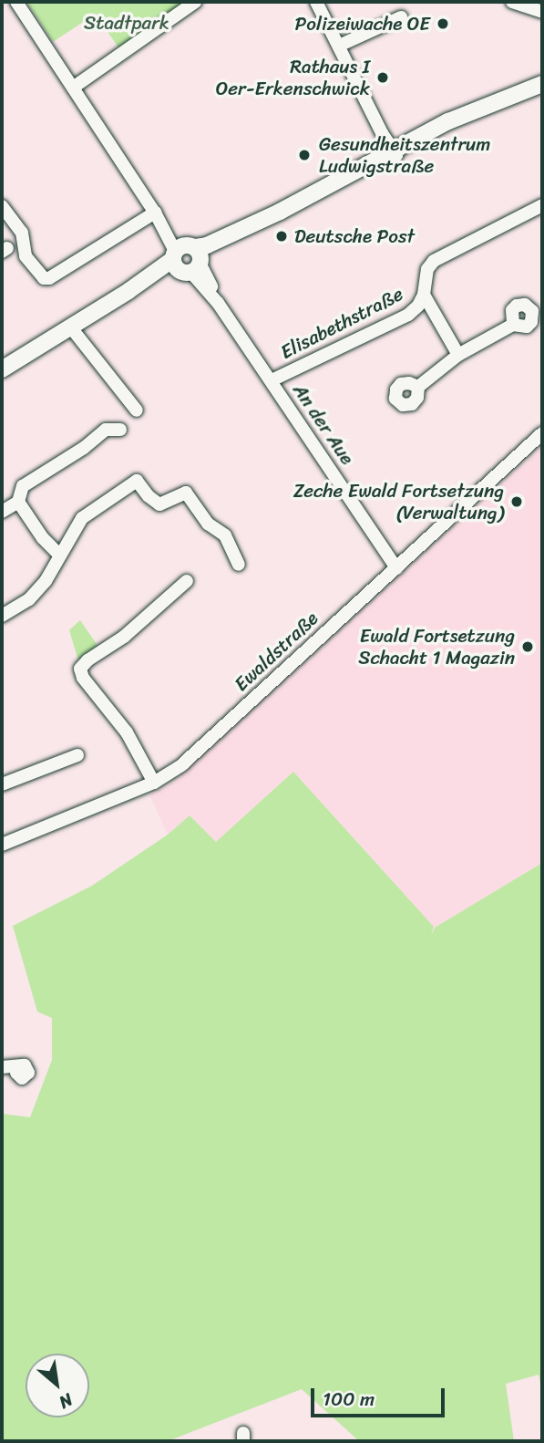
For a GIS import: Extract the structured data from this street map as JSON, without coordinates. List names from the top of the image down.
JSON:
{
  "streets": {
    "street": ["Elisabethstraße", "An der Aue", "Ewaldstraße"]
  },
  "crossings": [
    ["Elisabethstraße", "An der Aue"],
    ["An der Aue", "Ewaldstraße"]
  ],
  "parks": ["Stadtpark"],
  "places": [
    "Polizeiwache OE",
    "Rathaus I Oer-Erkenschwick",
    "Gesundheitszentrum Ludwigstraße",
    "Deutsche Post",
    "Zeche Ewald Fortsetzung (Verwaltung)",
    "Ewald Fortsetzung Schacht 1 Magazin"
  ],
  "scale_bar": "100 m",
  "north": "bottom right"
}
